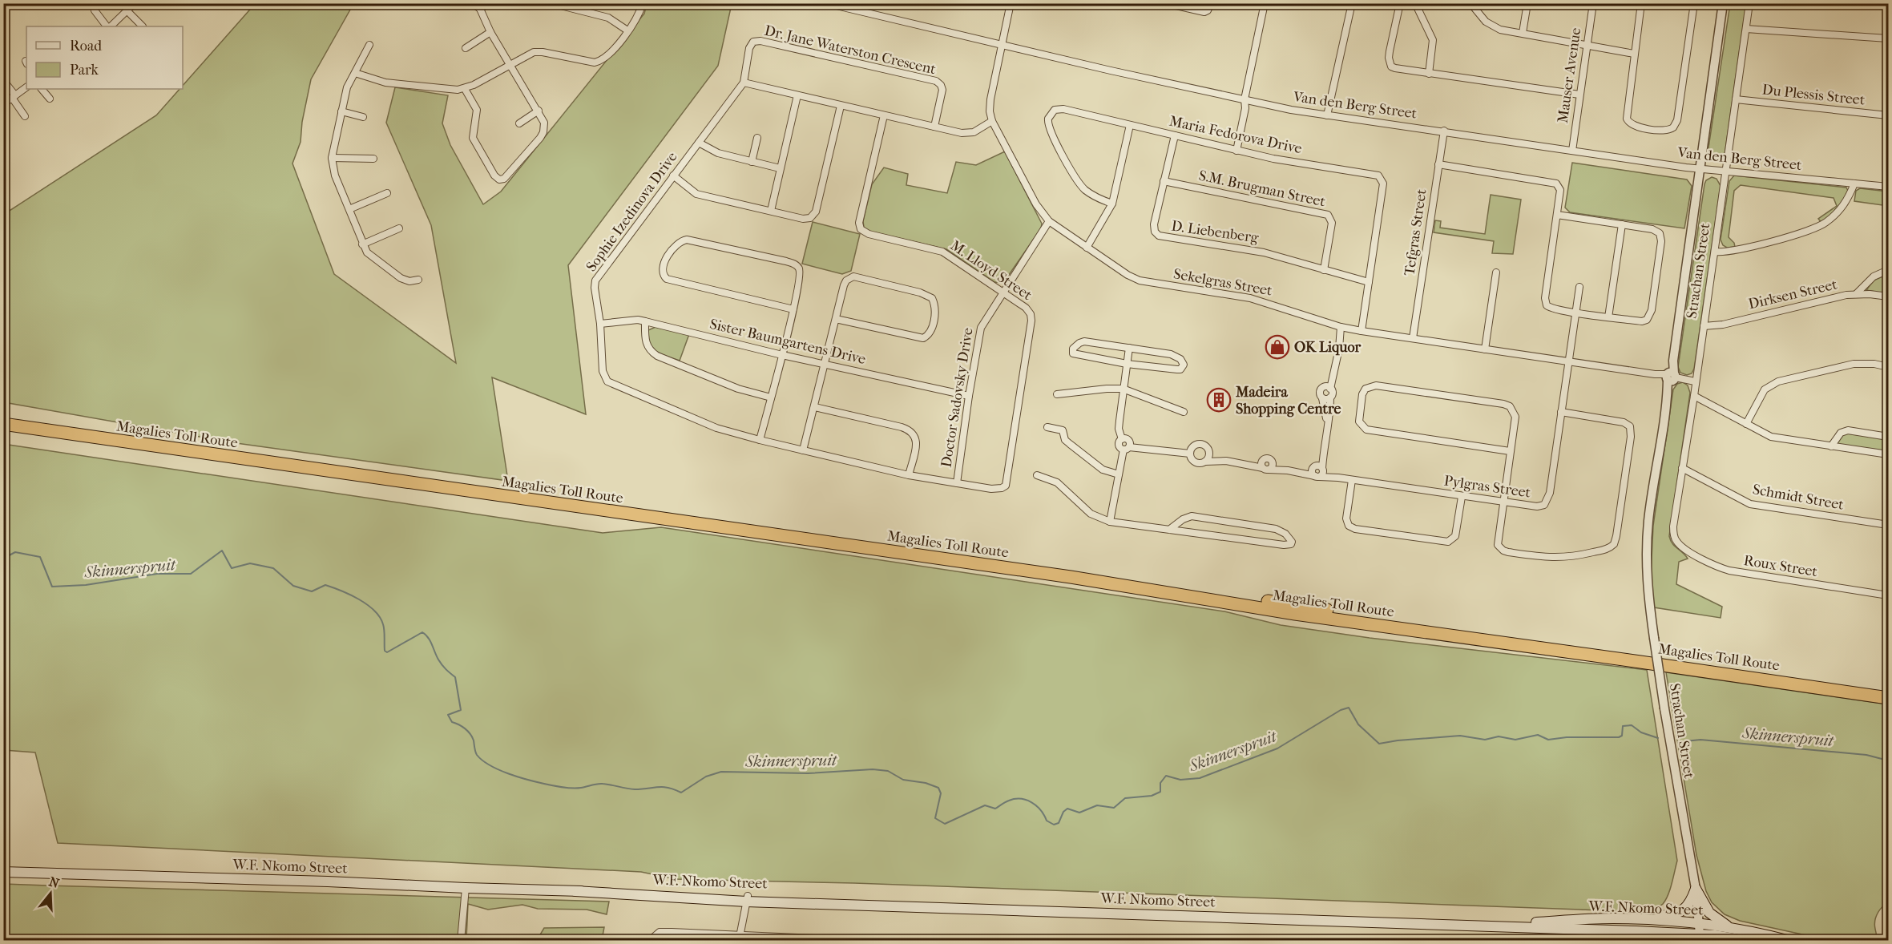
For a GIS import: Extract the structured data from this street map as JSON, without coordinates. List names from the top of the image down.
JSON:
{
  "streets": {
    "highway": ["Magalies Toll Route"],
    "main road": ["W.F. Nkomo Street"],
    "street": [
      "Dr. Jane Waterston Crescent",
      "Mauser Avenue",
      "Du Plessis Street",
      "Van den Berg Street",
      "Maria Fedorova Drive",
      "S.M. Brugman Street",
      "Sophie Izedinova Drive",
      "D. Liebenberg",
      "Tefgras Street",
      "M. Lloyd Street",
      "Strachan Street",
      "Sekelgras Street",
      "Dirksen Street",
      "Sister Baumgartens Drive",
      "Doctor Sadovsky Drive",
      "Pylgras Street",
      "Schmidt Street",
      "Roux Street"
    ]
  },
  "crossings": [
    ["Dr. Jane Waterston Crescent", "Sophie Izedinova Drive"],
    ["Mauser Avenue", "Van den Berg Street"],
    ["Du Plessis Street", "Strachan Street"],
    ["Van den Berg Street", "Tefgras Street"],
    ["Van den Berg Street", "Strachan Street"],
    ["Van den Berg Street", "Sekelgras Street"],
    ["Maria Fedorova Drive", "D. Liebenberg"],
    ["Maria Fedorova Drive", "Sekelgras Street"],
    ["S.M. Brugman Street", "D. Liebenberg"],
    ["Sophie Izedinova Drive", "M. Lloyd Street"],
    ["Sophie Izedinova Drive", "Sister Baumgartens Drive"],
    ["Sophie Izedinova Drive", "Doctor Sadovsky Drive"],
    ["Tefgras Street", "Sekelgras Street"],
    ["M. Lloyd Street", "Doctor Sadovsky Drive"],
    ["Strachan Street", "Sekelgras Street"],
    ["Strachan Street", "Dirksen Street"],
    ["Strachan Street", "Schmidt Street"],
    ["Strachan Street", "Roux Street"],
    ["Strachan Street", "W.F. Nkomo Street"],
    ["Sekelgras Street", "Doctor Sadovsky Drive"],
    ["Sekelgras Street", "Pylgras Street"],
    ["Sister Baumgartens Drive", "Doctor Sadovsky Drive"]
  ],
  "water": ["Skinnerspruit"],
  "places": {
    "shop": ["OK Liquor"],
    "building": ["Madeira Shopping Centre"]
  },
  "legend": ["Road", "Park"],
  "north": "top"
}
